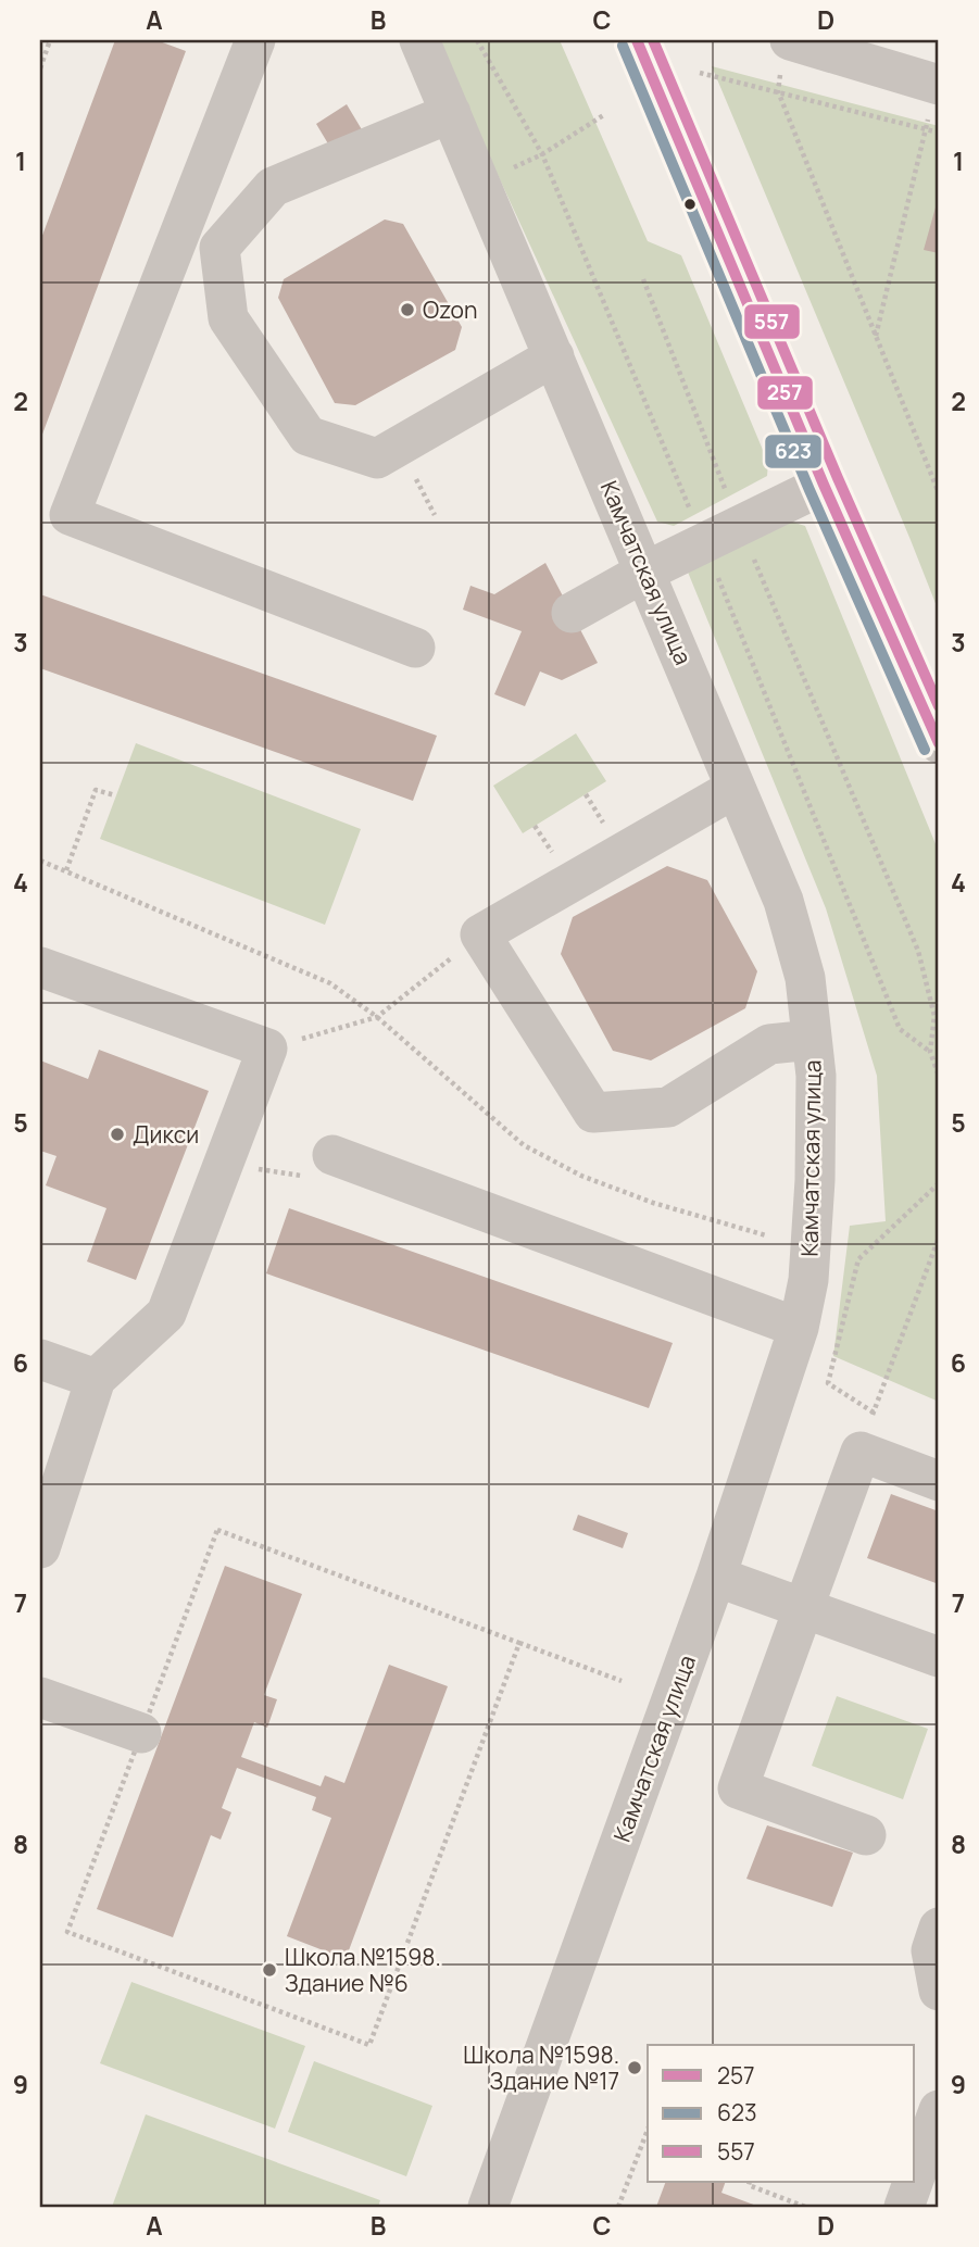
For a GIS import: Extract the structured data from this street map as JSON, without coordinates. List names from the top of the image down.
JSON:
{
  "streets": {
    "street": ["Камчатская улица"]
  },
  "places": [
    "Ozon",
    "Дикси",
    "Школа №1598. Здание №6",
    "Школа №1598. Здание №17"
  ],
  "lines": ["transit line 257", "transit line 557", "transit line 623"],
  "legend": ["257", "623", "557"],
  "grid": {
    "columns": [
      "A",
      "B",
      "C",
      "D"
    ],
    "rows": [
      "1",
      "2",
      "3",
      "4",
      "5",
      "6",
      "7",
      "8",
      "9"
    ]
  }
}
